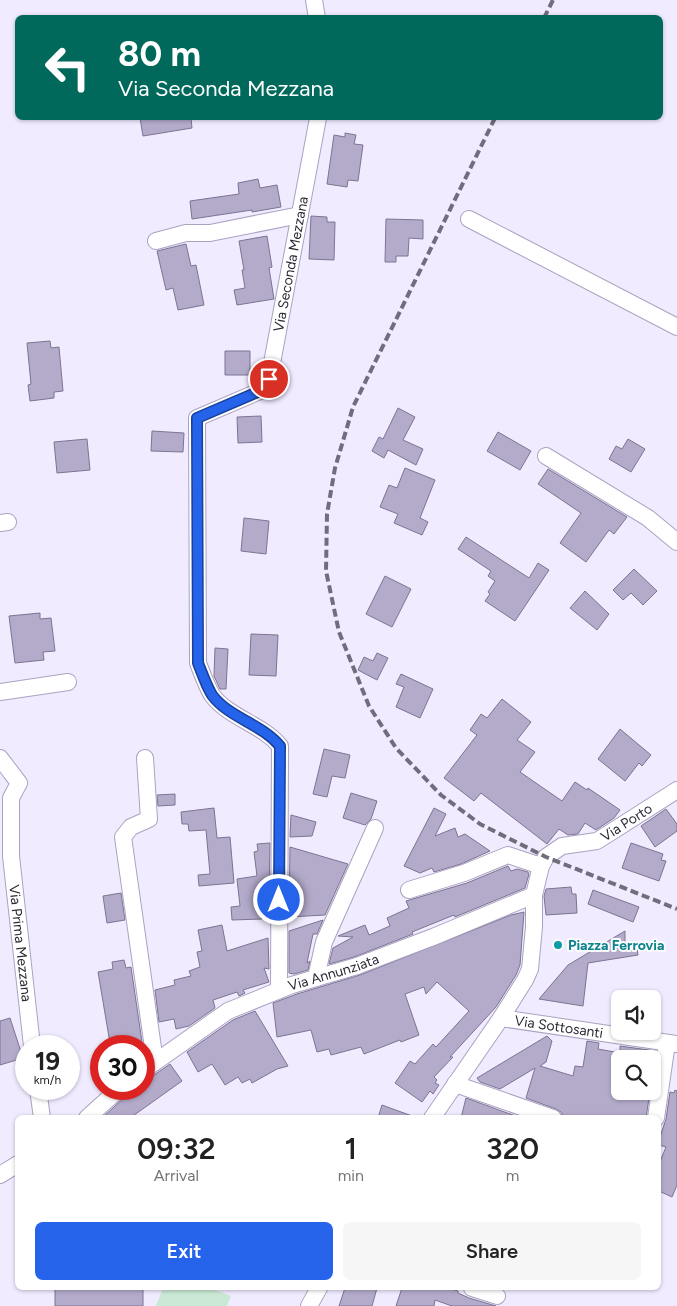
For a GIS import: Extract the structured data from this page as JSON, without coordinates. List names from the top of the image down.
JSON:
{
  "streets": {
    "street": [
      "Via Seconda Mezzana",
      "Via Porto",
      "Via Prima Mezzana",
      "Via Annunziata",
      "Via Sottosanti"
    ]
  },
  "crossings": [
    ["Via Seconda Mezzana", "Via Annunziata"]
  ],
  "places": ["Piazza Ferrovia"],
  "page": {
    "turn": ["80 m", "Via Seconda Mezzana"],
    "speed": "19 km/h",
    "limit": "30",
    "eta": [
      "09:32",
      "Arrival",
      "1",
      "min",
      "320",
      "m"
    ],
    "buttons": ["Exit", "Share"]
  }
}
